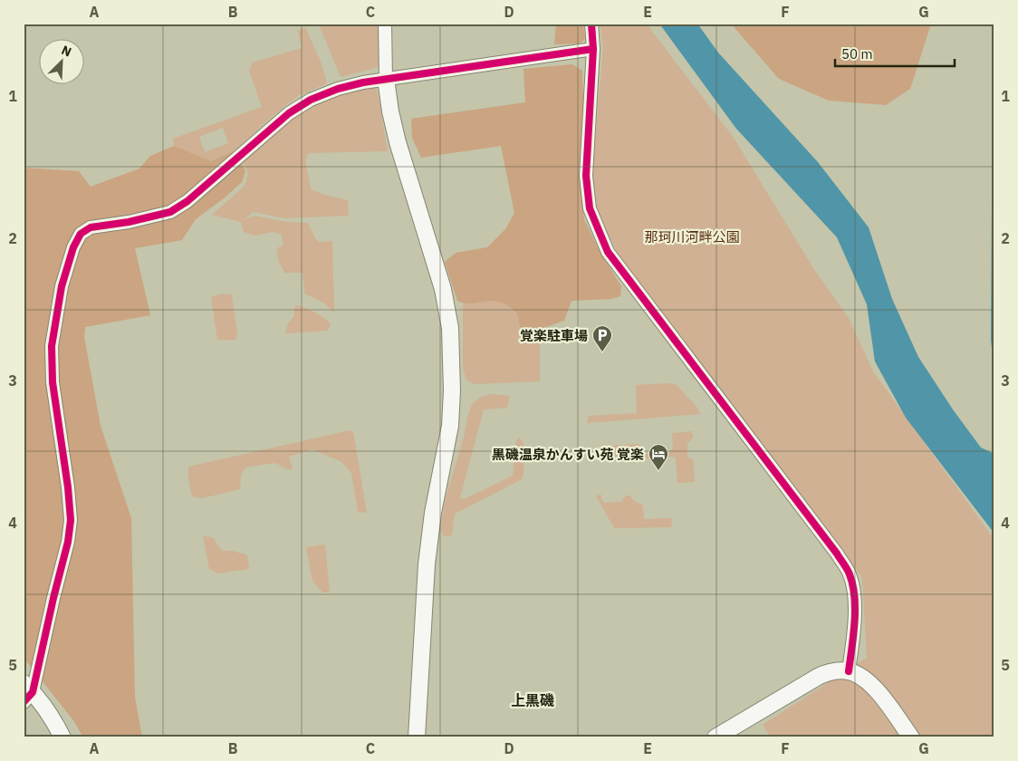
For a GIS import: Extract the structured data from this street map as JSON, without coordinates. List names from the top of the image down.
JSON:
{
  "districts": ["上黒磯"],
  "parks": ["那珂川河畔公園"],
  "places": {
    "parking": ["覚楽駐車場"],
    "hotel": ["黒磯温泉かんすい苑 覚楽"]
  },
  "scale_bar": "50 m",
  "north": "top right",
  "grid": {
    "columns": [
      "A",
      "B",
      "C",
      "D",
      "E",
      "F",
      "G"
    ],
    "rows": [
      "1",
      "2",
      "3",
      "4",
      "5"
    ]
  }
}
